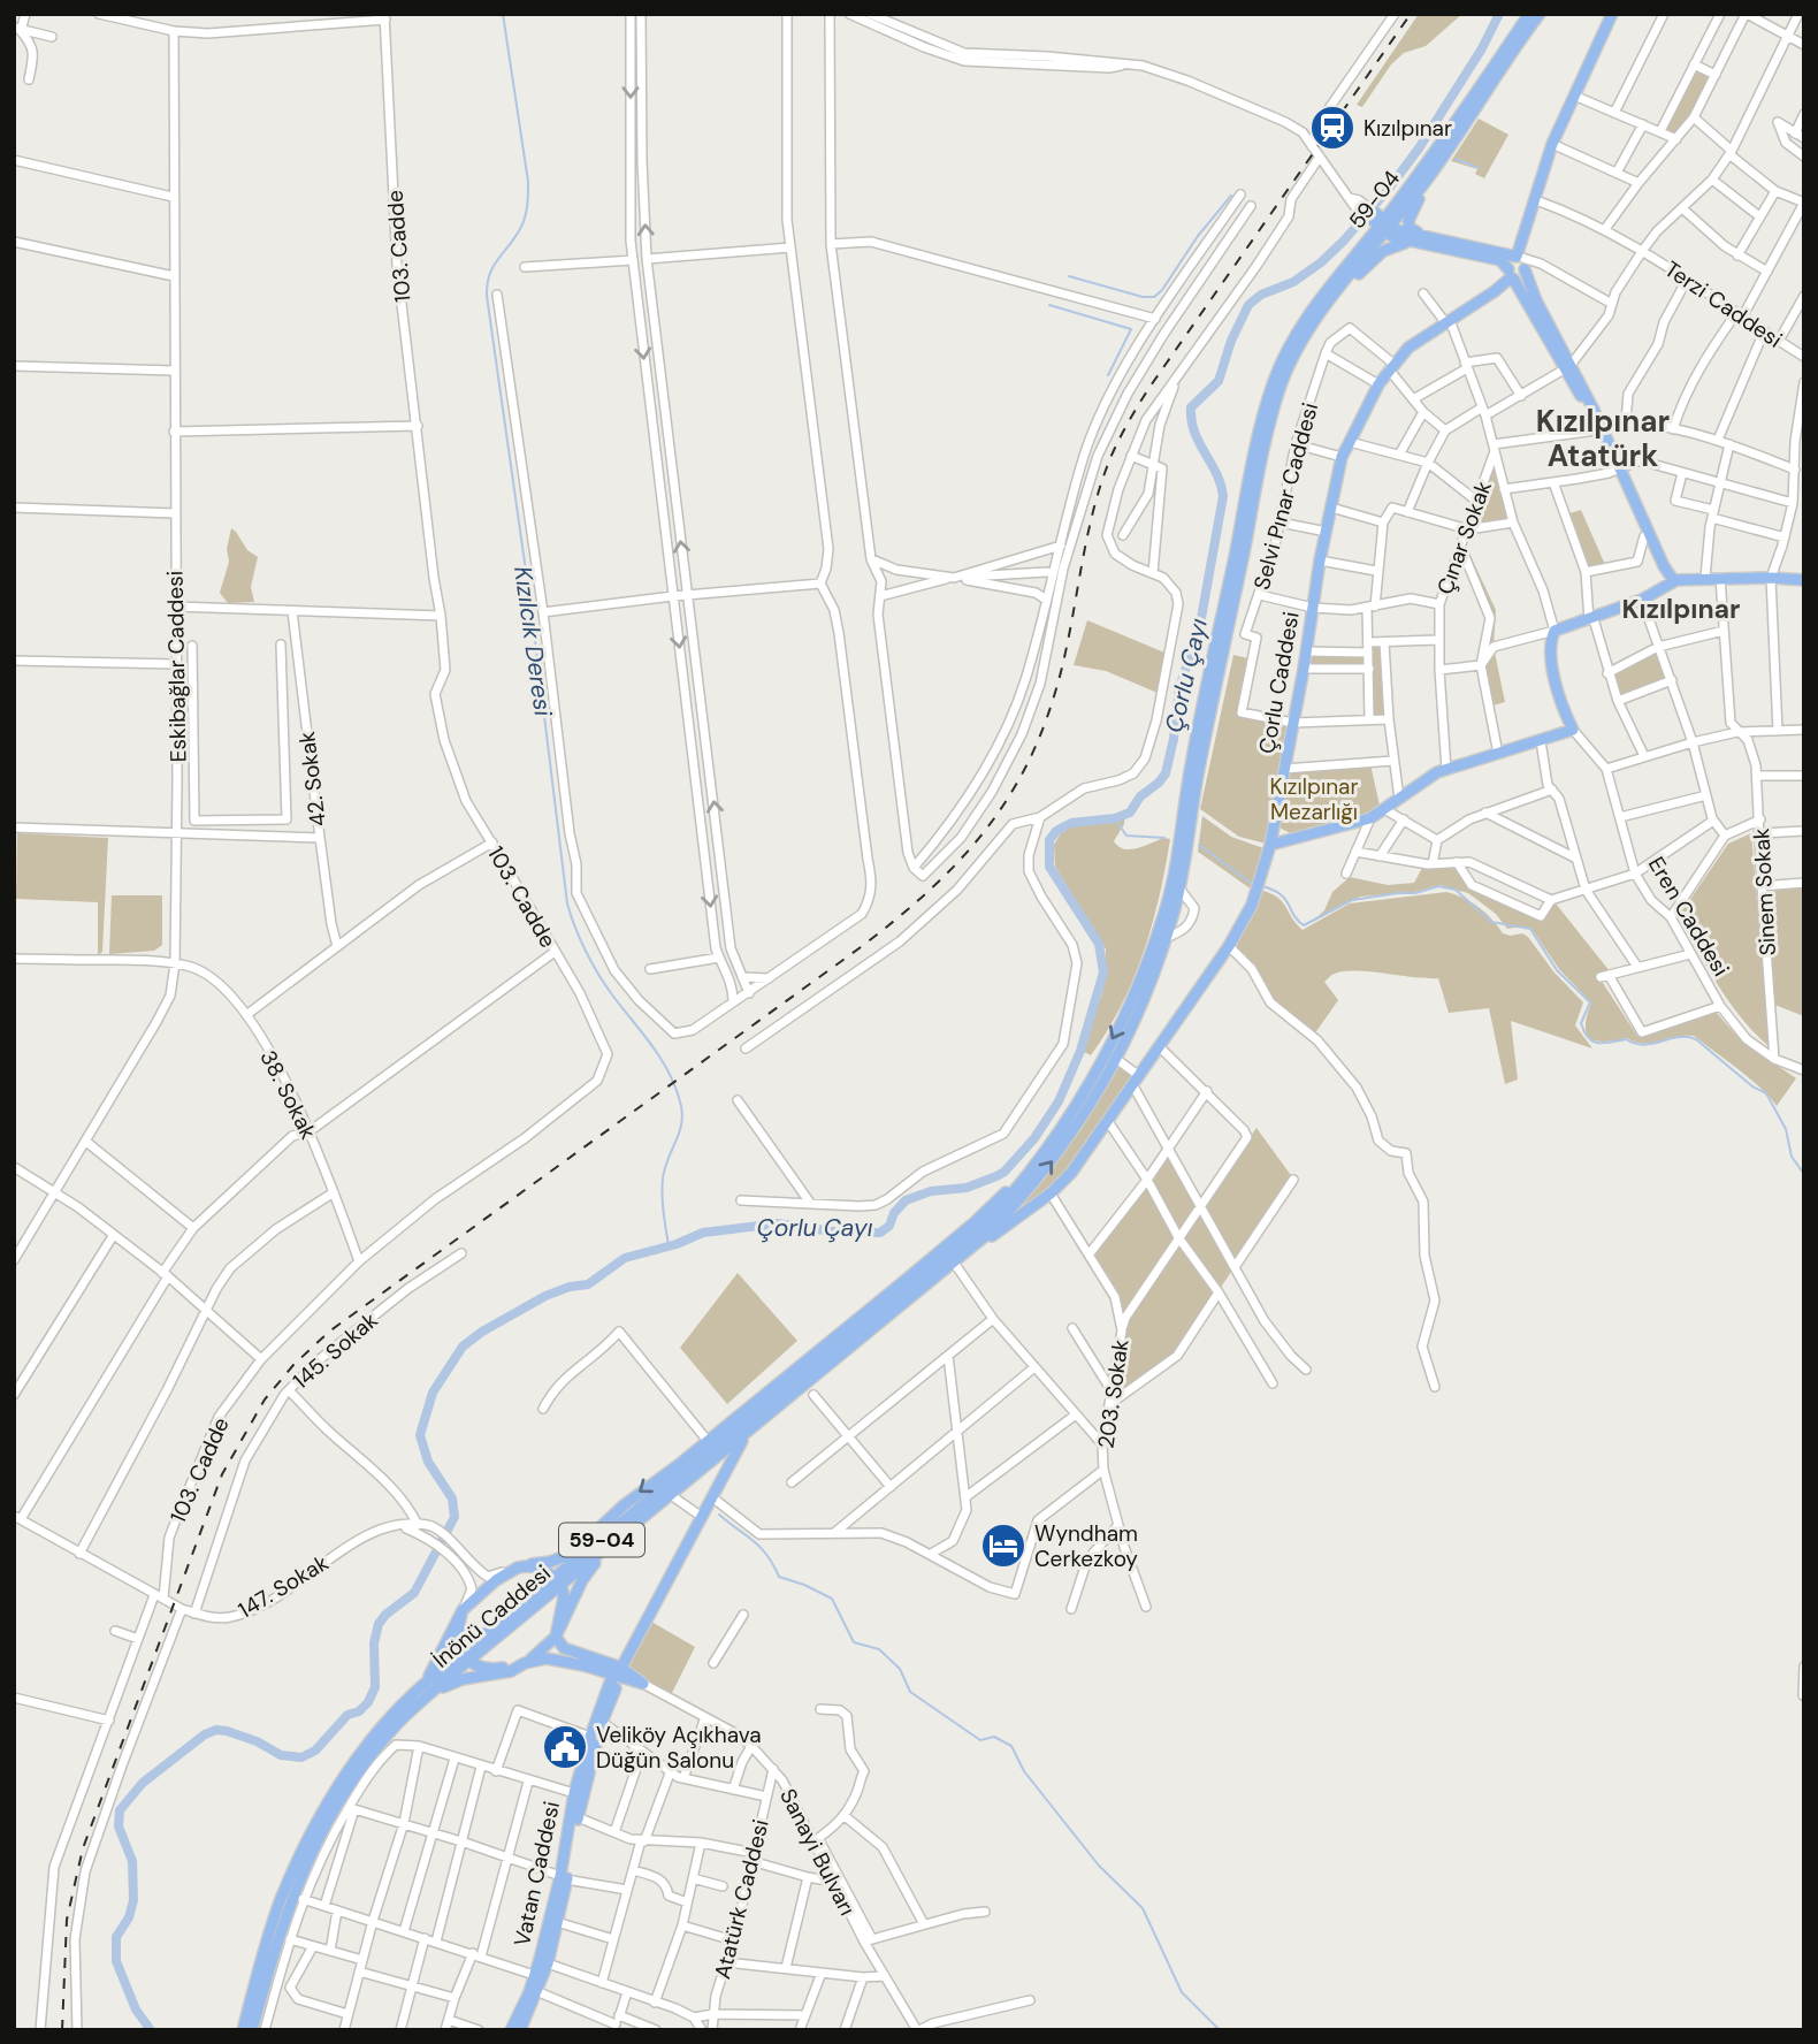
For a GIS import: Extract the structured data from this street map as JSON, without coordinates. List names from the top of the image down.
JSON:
{
  "streets": {
    "main road": [
      "59-04",
      "Çorlu Caddesi",
      "Eren Caddesi",
      "İnönü Caddesi",
      "Vatan Caddesi"
    ],
    "street": [
      "103. Cadde",
      "Terzi Caddesi",
      "Selvi Pınar Caddesi",
      "Çınar Sokak",
      "Eskibağlar Caddesi",
      "42. Sokak",
      "Sinem Sokak",
      "38. Sokak",
      "145. Sokak",
      "203. Sokak",
      "147. Sokak",
      "Sanayi Bulvarı",
      "Atatürk Caddesi"
    ]
  },
  "crossings": [
    ["59-04", "Çorlu Caddesi"],
    ["59-04", "İnönü Caddesi"],
    ["103. Cadde", "38. Sokak"],
    ["103. Cadde", "147. Sokak"],
    ["Selvi Pınar Caddesi", "Çorlu Caddesi"],
    ["Eskibağlar Caddesi", "38. Sokak"],
    ["Çorlu Caddesi", "203. Sokak"],
    ["Çorlu Caddesi", "İnönü Caddesi"],
    ["Sinem Sokak", "Eren Caddesi"],
    ["145. Sokak", "147. Sokak"],
    ["İnönü Caddesi", "Vatan Caddesi"],
    ["Sanayi Bulvarı", "Atatürk Caddesi"]
  ],
  "districts": ["Kızılpınar Atatürk", "Kızılpınar"],
  "water": ["Kızılcık Deresi", "Çorlu Çayı"],
  "parks": ["Kızılpınar Mezarlığı"],
  "places": {
    "station": ["Kızılpınar"],
    "hotel": ["Wyndham Cerkezkoy"],
    "public building": ["Veliköy Açıkhava Düğün Salonu"]
  }
}
